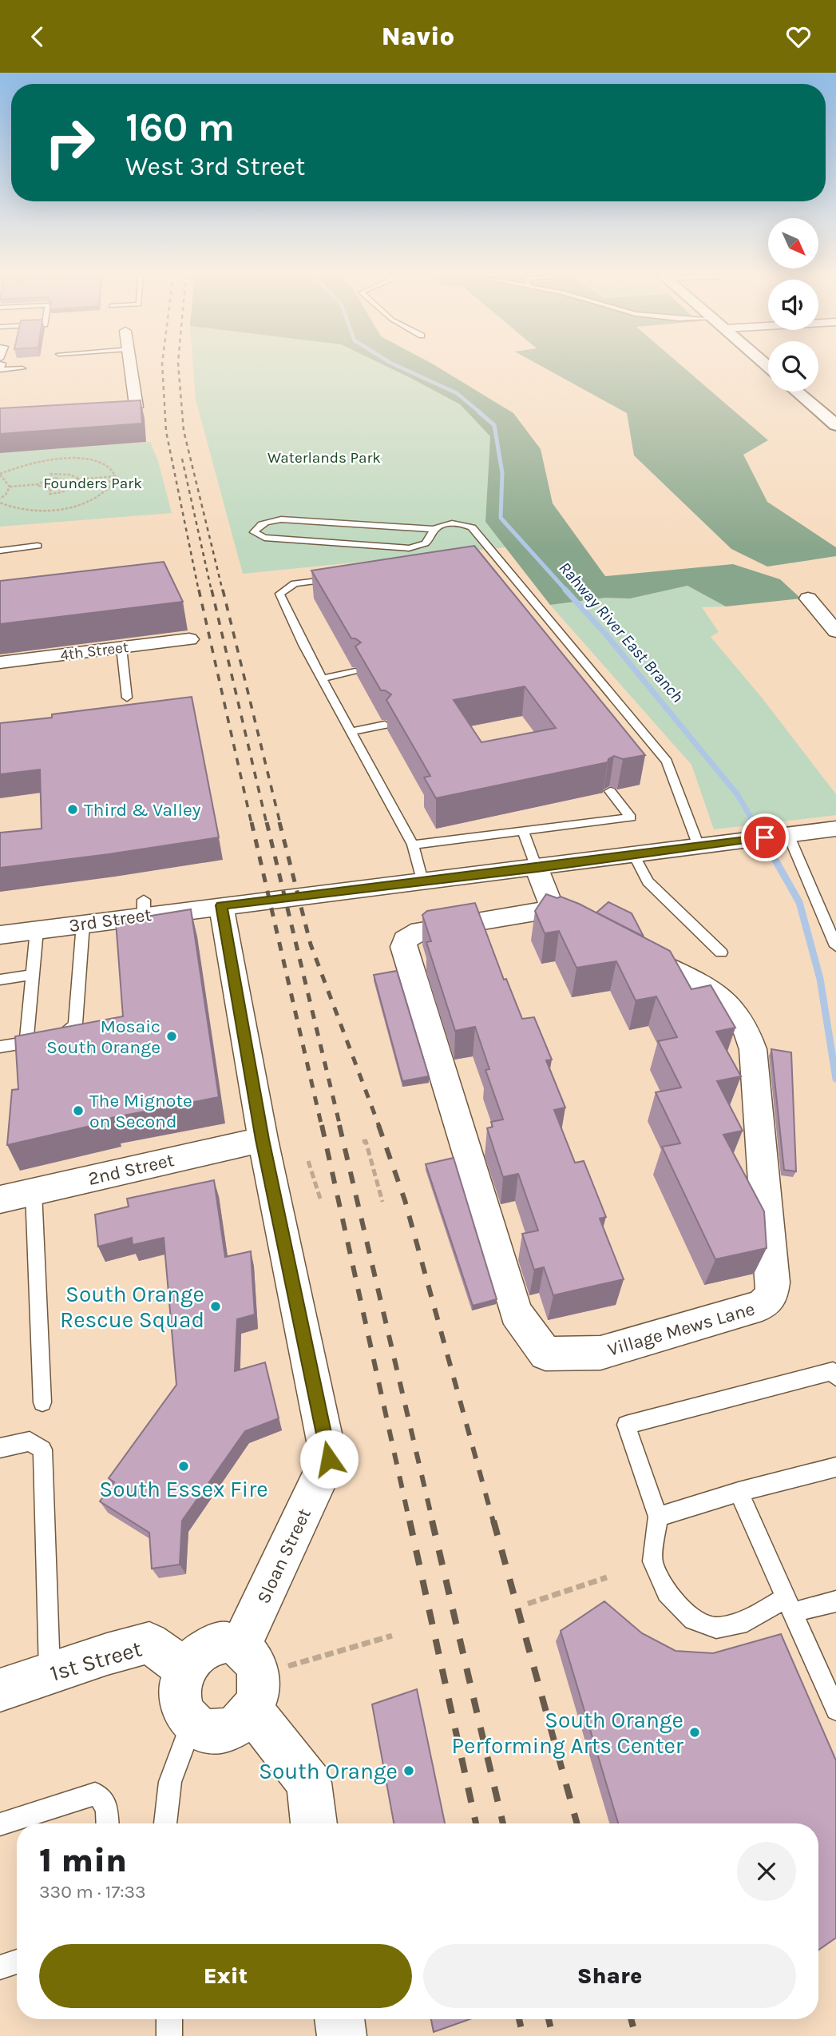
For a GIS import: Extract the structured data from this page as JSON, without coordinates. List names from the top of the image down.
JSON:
{
  "streets": {
    "street": [
      "4th Street",
      "3rd Street",
      "2nd Street",
      "Village Mews Lane",
      "Sloan Street",
      "1st Street"
    ]
  },
  "crossings": [
    ["3rd Street", "Sloan Street"],
    ["2nd Street", "Sloan Street"],
    ["Sloan Street", "1st Street"]
  ],
  "water": ["Rahway River East Branch"],
  "parks": ["Waterlands Park", "Founders Park"],
  "places": [
    "Third & Valley",
    "Mosaic South Orange",
    "The Mignote on Second",
    "South Orange Rescue Squad",
    "South Essex Fire",
    "South Orange Performing Arts Center",
    "South Orange"
  ],
  "north": "bottom right",
  "page": {
    "header": "Navio",
    "turn": ["160 m", "West 3rd Street"],
    "heading": ["1 min", "330 m · 17:33"],
    "buttons": ["Exit", "Share"]
  }
}
